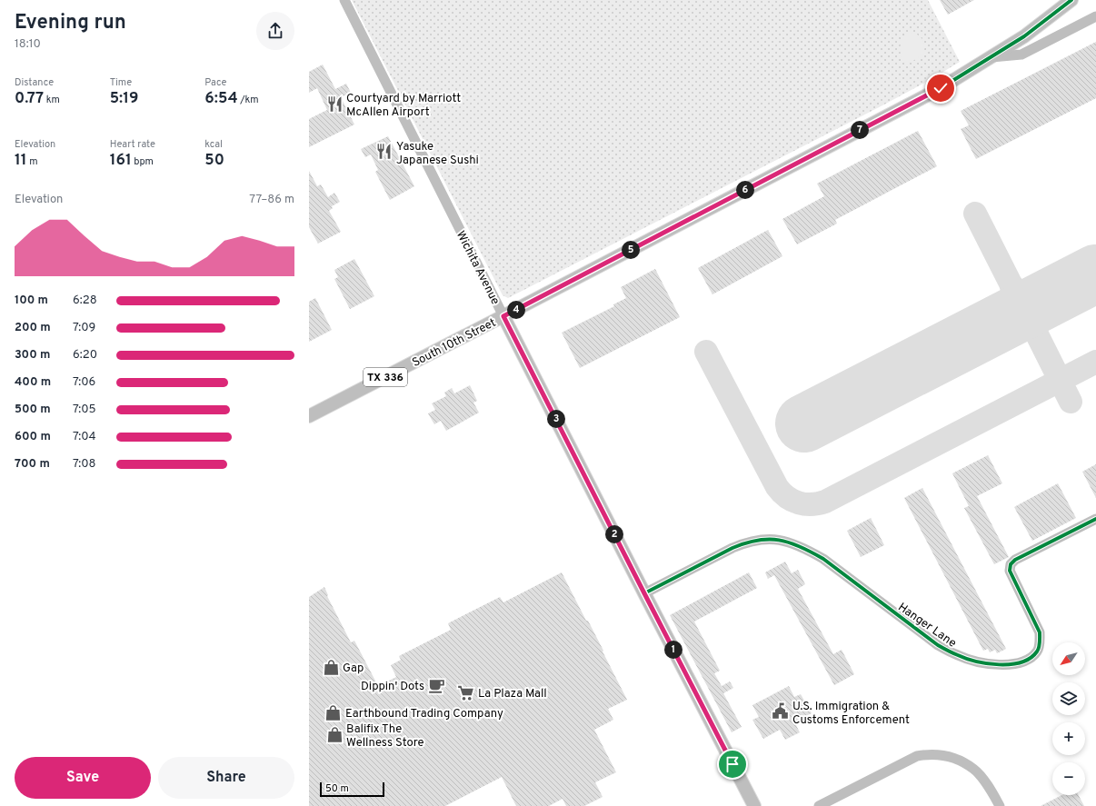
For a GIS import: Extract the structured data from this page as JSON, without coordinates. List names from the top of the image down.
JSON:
{
  "streets": {
    "main road": ["Wichita Avenue", "South 10th Street", "TX 336"],
    "street": ["Hanger Lane"]
  },
  "crossings": [
    ["Wichita Avenue", "South 10th Street"],
    ["Wichita Avenue", "Hanger Lane"]
  ],
  "places": {
    "restaurant": ["Courtyard by Marriott McAllen Airport", "Yasuke Japanese Sushi"],
    "shop": ["Gap", "Earthbound Trading Company", "Balifix The Wellness Store"],
    "cafe": ["Dippin' Dots"],
    "supermarket": ["La Plaza Mall"],
    "public building": ["U.S. Immigration & Customs Enforcement"]
  },
  "scale_bar": "50 m",
  "north": "bottom left",
  "page": {
    "heading": ["Evening run", "18:10"],
    "stats": [
      ["Distance", "0.77 km"],
      ["Time", "5:19"],
      ["Pace", "6:54 /km"],
      ["Elevation", "11 m"],
      ["Heart rate", "161 bpm"],
      ["kcal", "50"]
    ],
    "pins": [
      "7",
      "6",
      "5",
      "4",
      "3",
      "2",
      "1"
    ],
    "chart": ["Elevation", "77–86 m"],
    "list": [
      {
        "name": "100 m",
        "note": "6:28"
      },
      {
        "name": "200 m",
        "note": "7:09"
      },
      {
        "name": "300 m",
        "note": "6:20"
      },
      {
        "name": "400 m",
        "note": "7:06"
      },
      {
        "name": "500 m",
        "note": "7:05"
      },
      {
        "name": "600 m",
        "note": "7:04"
      },
      {
        "name": "700 m",
        "note": "7:08"
      }
    ],
    "map_buttons": ["+", "−"],
    "buttons": ["Save", "Share"],
    "scale": "50 m"
  }
}
